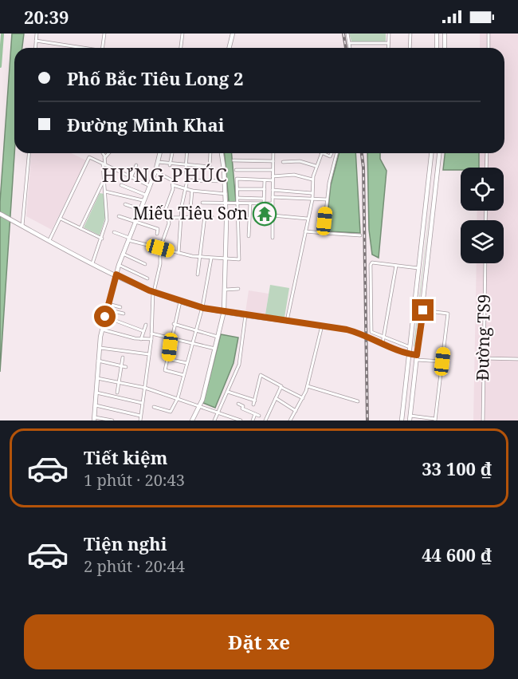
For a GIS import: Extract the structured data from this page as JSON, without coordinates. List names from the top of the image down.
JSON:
{
  "streets": {
    "street": ["Đường TS9"]
  },
  "districts": ["HƯNG PHÚC"],
  "places": {
    "temple": ["Miếu Tiêu Sơn"]
  },
  "page": {
    "status": "20:39",
    "banner": ["Phố Bắc Tiêu Long 2", "Đường Minh Khai"],
    "list": [
      {
        "name": "Tiết kiệm",
        "note": "1 phút · 20:43",
        "value": "33 100 ₫"
      },
      {
        "name": "Tiện nghi",
        "note": "2 phút · 20:44",
        "value": "44 600 ₫"
      }
    ],
    "buttons": "Đặt xe"
  }
}
